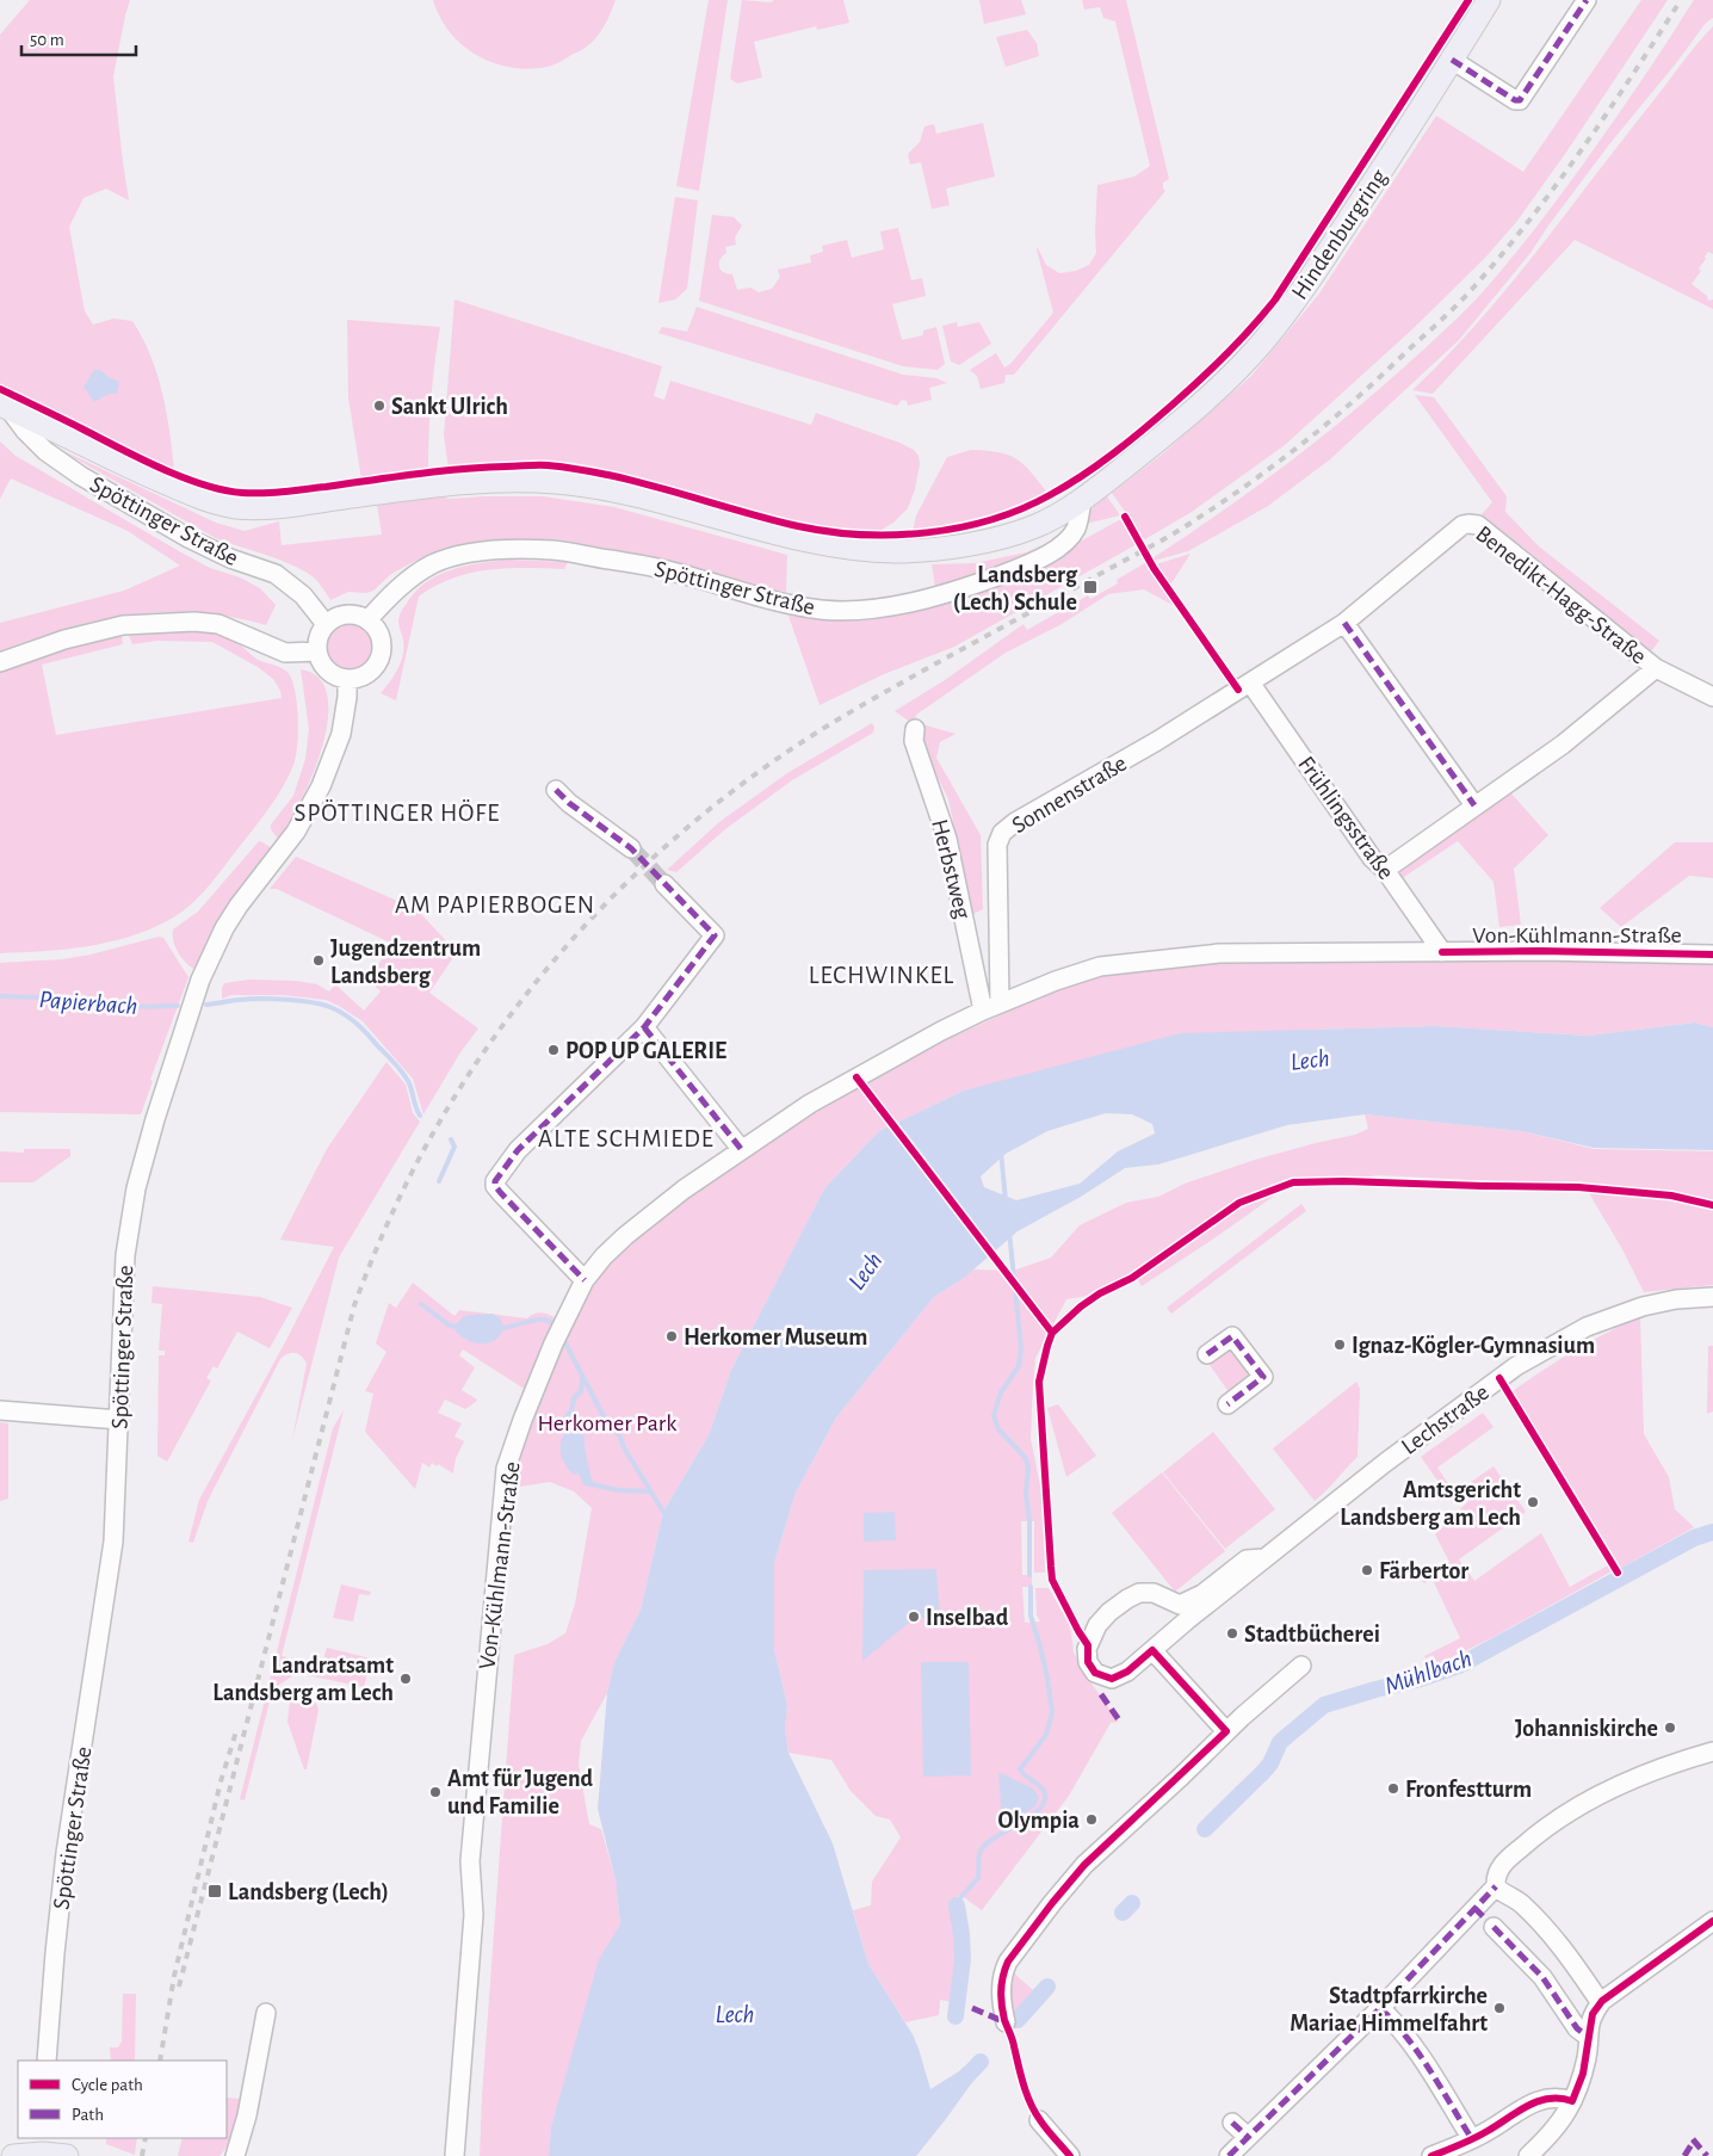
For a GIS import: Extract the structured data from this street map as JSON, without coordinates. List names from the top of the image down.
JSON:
{
  "streets": {
    "main road": ["Hindenburgring"],
    "street": [
      "Spöttinger Straße",
      "Benedikt-Hagg-Straße",
      "Sonnenstraße",
      "Frühlingsstraße",
      "Herbstweg",
      "Von-Kühlmann-Straße",
      "Lechstraße"
    ]
  },
  "crossings": [
    ["Hindenburgring", "Spöttinger Straße"],
    ["Benedikt-Hagg-Straße", "Sonnenstraße"],
    ["Benedikt-Hagg-Straße", "Frühlingsstraße"],
    ["Sonnenstraße", "Frühlingsstraße"],
    ["Sonnenstraße", "Herbstweg"],
    ["Sonnenstraße", "Von-Kühlmann-Straße"],
    ["Frühlingsstraße", "Von-Kühlmann-Straße"],
    ["Herbstweg", "Von-Kühlmann-Straße"]
  ],
  "districts": [
    "SPÖTTINGER HÖFE",
    "AM PAPIERBOGEN",
    "LECHWINKEL",
    "ALTE SCHMIEDE"
  ],
  "water": ["Papierbach", "Lech", "Mühlbach"],
  "parks": ["Herkomer Park"],
  "places": {
    "other": [
      "Sankt Ulrich",
      "Jugendzentrum Landsberg",
      "POP UP GALERIE",
      "Herkomer Museum",
      "Ignaz-Kögler-Gymnasium",
      "Amtsgericht Landsberg am Lech",
      "Färbertor",
      "Inselbad",
      "Stadtbücherei",
      "Landratsamt Landsberg am Lech",
      "Johanniskirche",
      "Fronfestturm",
      "Amt für Jugend und Familie",
      "Olympia",
      "Stadtpfarrkirche Mariae Himmelfahrt"
    ],
    "transit": ["Landsberg (Lech) Schule", "Landsberg (Lech)"]
  },
  "legend": ["Cycle path", "Path"],
  "scale_bar": "50 m"
}
